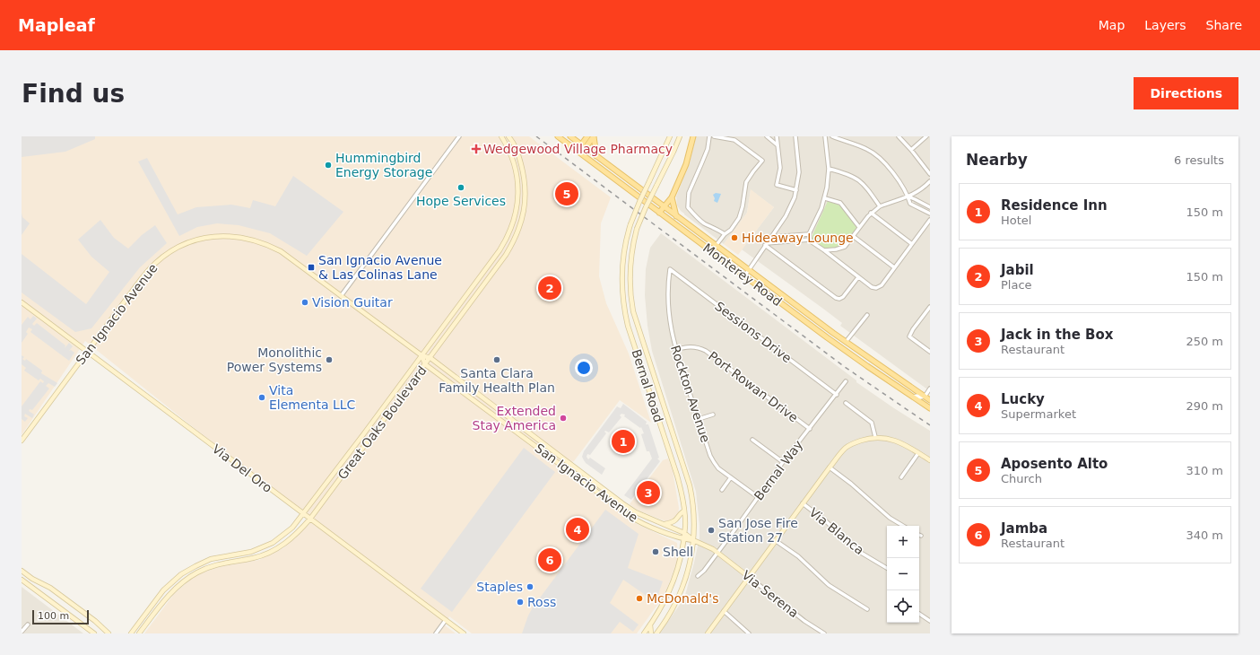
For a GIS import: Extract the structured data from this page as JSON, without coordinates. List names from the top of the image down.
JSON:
{
  "streets": {
    "main road": [
      "Monterey Road",
      "San Ignacio Avenue",
      "Bernal Road",
      "Great Oaks Boulevard",
      "Via Del Oro",
      "Via Serena"
    ],
    "street": [
      "Sessions Drive",
      "Port Rowan Drive",
      "Rockton Avenue",
      "Bernal Way",
      "Via Blanca"
    ]
  },
  "crossings": [
    ["San Ignacio Avenue", "Bernal Road"],
    ["San Ignacio Avenue", "Great Oaks Boulevard"],
    ["San Ignacio Avenue", "Via Del Oro"],
    ["San Ignacio Avenue", "Bernal Way"],
    ["San Ignacio Avenue", "Via Serena"],
    ["Sessions Drive", "Rockton Avenue"],
    ["Sessions Drive", "Bernal Way"],
    ["Port Rowan Drive", "Rockton Avenue"],
    ["Port Rowan Drive", "Bernal Way"],
    ["Rockton Avenue", "Bernal Way"],
    ["Great Oaks Boulevard", "Via Del Oro"],
    ["Bernal Way", "Via Serena"]
  ],
  "places": {
    "health": ["Wedgewood Village Pharmacy"],
    "other": [
      "Hummingbird Energy Storage",
      "Hope Services",
      "Hideaway Lounge",
      "Vision Guitar",
      "Monolithic Power Systems",
      "Santa Clara Family Health Plan",
      "Vita Elementa LLC",
      "Extended Stay America",
      "San Jose Fire Station 27",
      "Shell",
      "Staples",
      "McDonald's",
      "Ross"
    ],
    "transit": ["San Ignacio Avenue & Las Colinas Lane"]
  },
  "scale_bar": "100 m",
  "page": {
    "header": "Mapleaf",
    "nav": ["Map", "Layers", "Share"],
    "buttons": "Directions",
    "title": "Find us",
    "heading": ["Nearby", "6 results"],
    "pins": [
      "5",
      "2",
      "1",
      "3",
      "4",
      "6"
    ],
    "list": [
      {
        "mark": "1",
        "name": "Residence Inn",
        "note": "Hotel",
        "value": "150 m"
      },
      {
        "mark": "2",
        "name": "Jabil",
        "note": "Place",
        "value": "150 m"
      },
      {
        "mark": "3",
        "name": "Jack in the Box",
        "note": "Restaurant",
        "value": "250 m"
      },
      {
        "mark": "4",
        "name": "Lucky",
        "note": "Supermarket",
        "value": "290 m"
      },
      {
        "mark": "5",
        "name": "Aposento Alto",
        "note": "Church",
        "value": "310 m"
      },
      {
        "mark": "6",
        "name": "Jamba",
        "note": "Restaurant",
        "value": "340 m"
      }
    ],
    "map_buttons": ["+", "−"],
    "scale": "100 m"
  }
}
